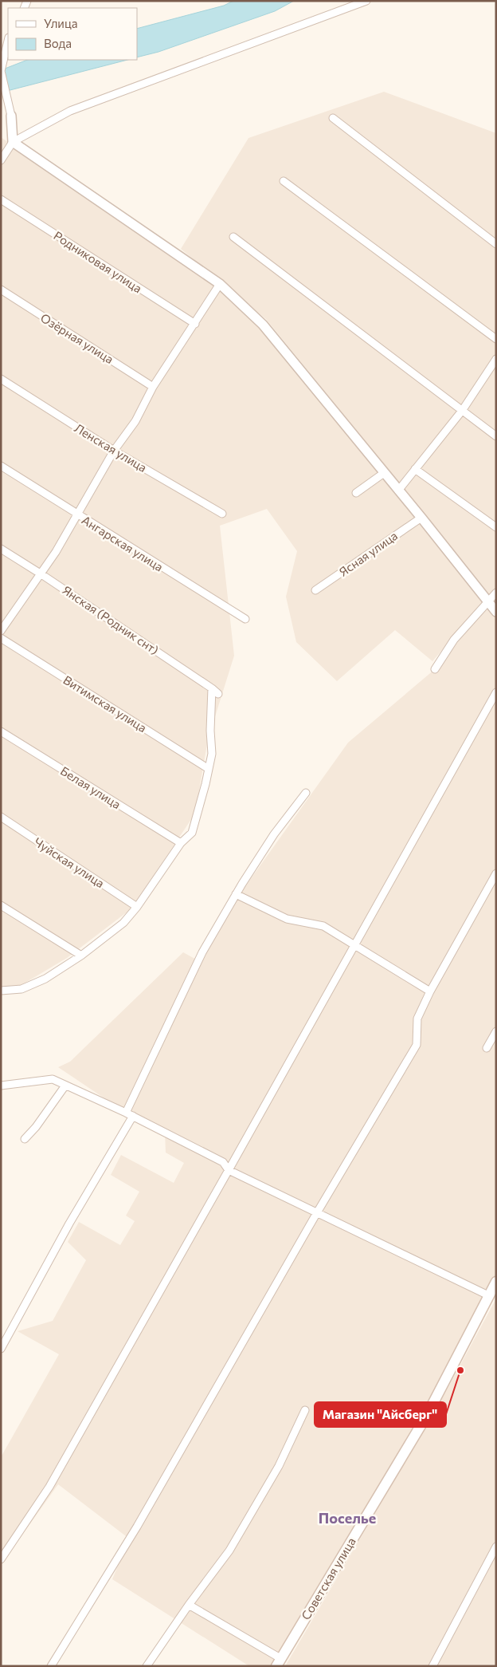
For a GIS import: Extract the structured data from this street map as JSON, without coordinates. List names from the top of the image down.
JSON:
{
  "streets": {
    "main road": ["Советская улица"],
    "street": [
      "Родниковая улица",
      "Озёрная улица",
      "Ленская улица",
      "Ангарская улица",
      "Ясная улица",
      "Янская (Родник снт)",
      "Витимская улица",
      "Белая улица",
      "Чуйская улица"
    ]
  },
  "districts": ["Поселье"],
  "places": ["Магазин \"Айсберг\""],
  "legend": ["Улица", "Вода"]
}
